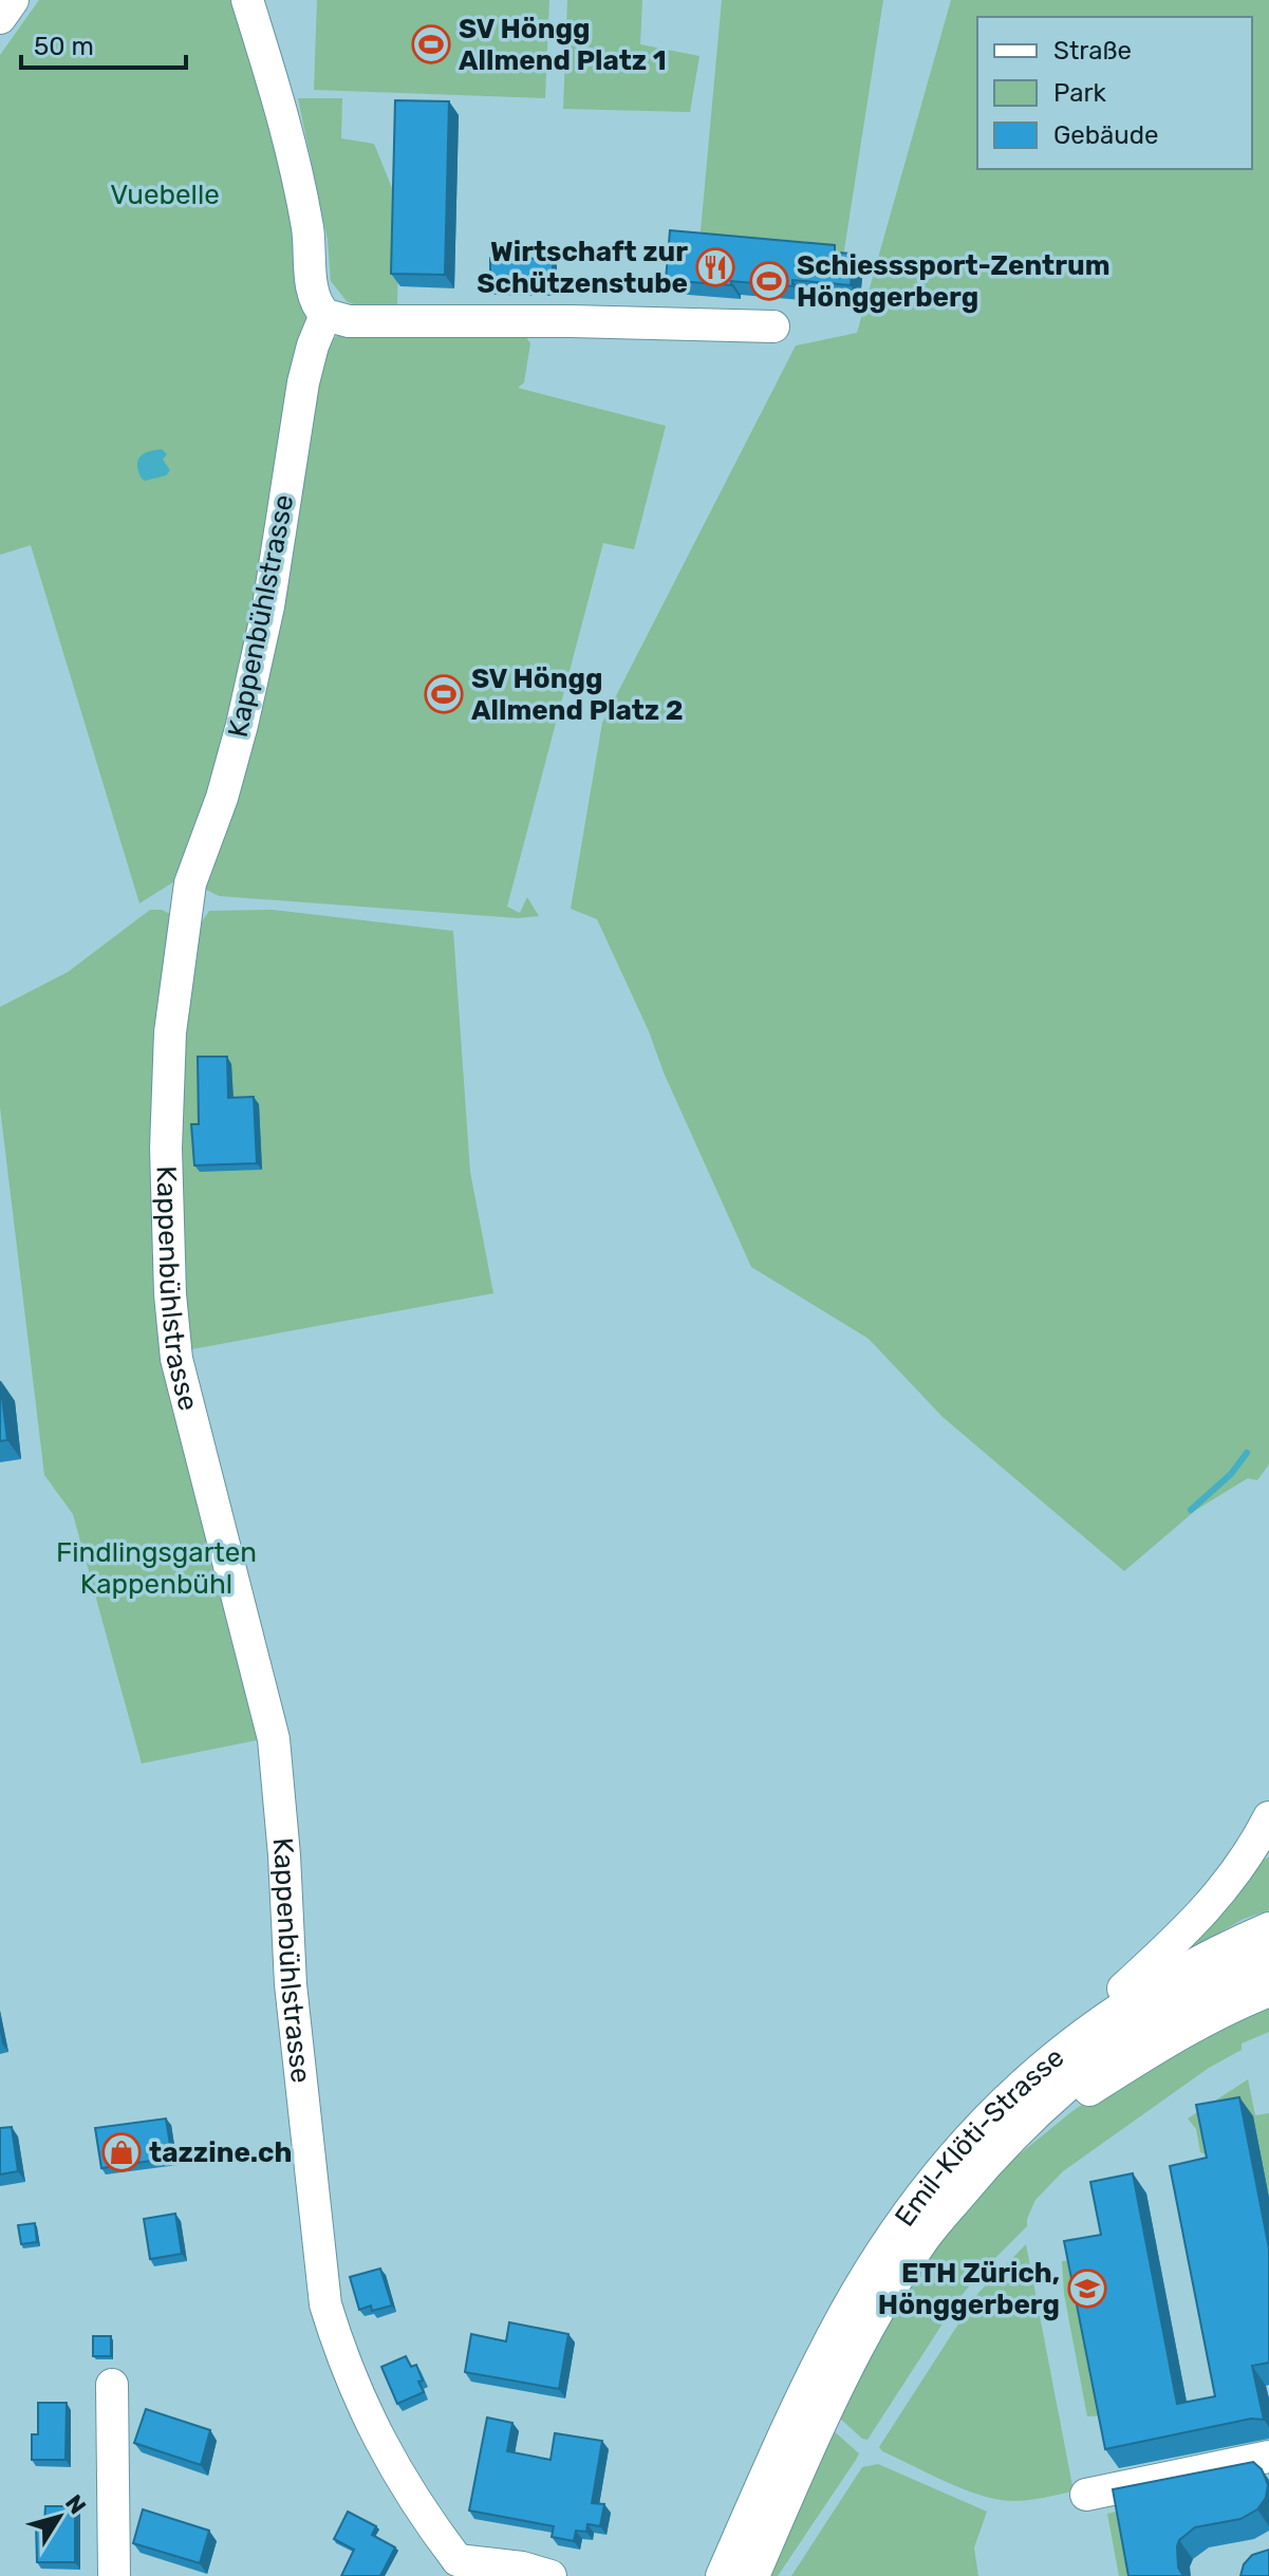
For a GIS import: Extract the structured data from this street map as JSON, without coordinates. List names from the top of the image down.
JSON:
{
  "streets": {
    "street": ["Kappenbühlstrasse", "Emil-Klöti-Strasse"]
  },
  "parks": ["Vuebelle", "Findlingsgarten Kappenbühl"],
  "places": {
    "sports": ["SV Höngg Allmend Platz 1", "Schiesssport-Zentrum Hönggerberg", "SV Höngg Allmend Platz 2"],
    "restaurant": ["Wirtschaft zur Schützenstube"],
    "shop": ["tazzine.ch"],
    "school or university": ["ETH Zürich, Hönggerberg"]
  },
  "legend": ["Straße", "Park", "Gebäude"],
  "scale_bar": "50 m",
  "north": "top right"
}
